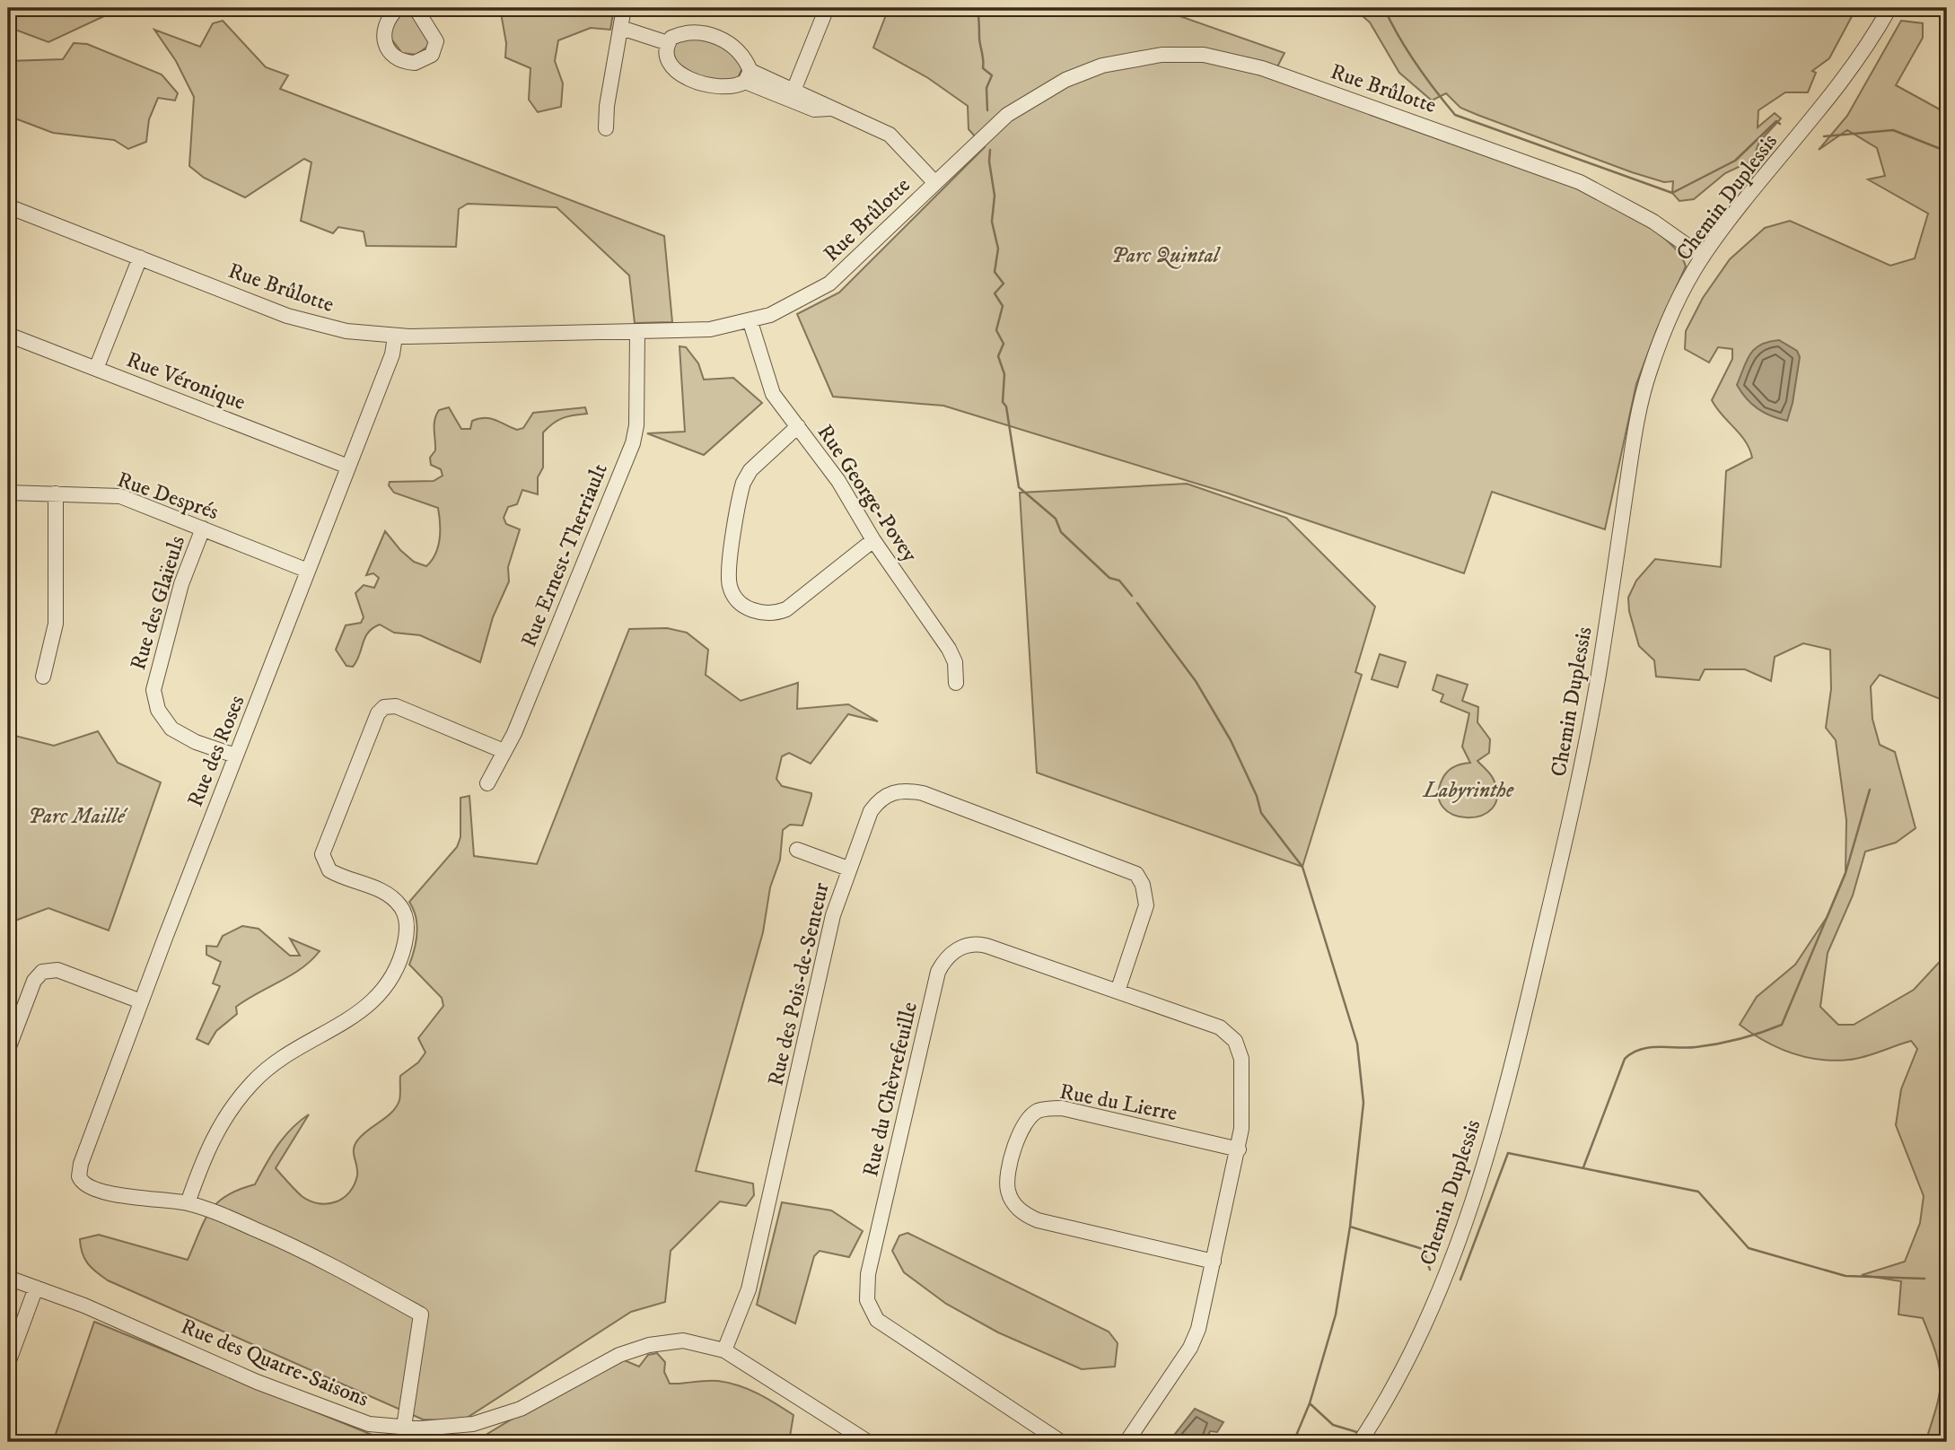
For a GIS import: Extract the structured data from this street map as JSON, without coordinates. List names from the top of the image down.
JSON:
{
  "streets": {
    "street": [
      "Rue Brûlotte",
      "Chemin Duplessis",
      "Rue Véronique",
      "Rue George-Povey",
      "Rue Després",
      "Rue Ernest-Therriault",
      "Rue des Glaïeuls",
      "Rue des Roses",
      "Rue des Pois-de-Senteur",
      "Rue du Chèvrefeuille",
      "Rue du Lierre",
      "Rue des Quatre-Saisons"
    ]
  },
  "crossings": [
    ["Rue Brûlotte", "Chemin Duplessis"],
    ["Rue Brûlotte", "Rue George-Povey"],
    ["Rue Brûlotte", "Rue Ernest-Therriault"],
    ["Rue Brûlotte", "Rue des Roses"],
    ["Rue Véronique", "Rue des Roses"],
    ["Rue Després", "Rue des Glaïeuls"],
    ["Rue Després", "Rue des Roses"],
    ["Rue des Glaïeuls", "Rue des Roses"],
    ["Rue des Pois-de-Senteur", "Rue du Chèvrefeuille"],
    ["Rue des Pois-de-Senteur", "Rue des Quatre-Saisons"],
    ["Rue du Chèvrefeuille", "Rue du Lierre"]
  ],
  "parks": ["Parc Quintal", "Labyrinthe", "Parc Maillé"]
}
